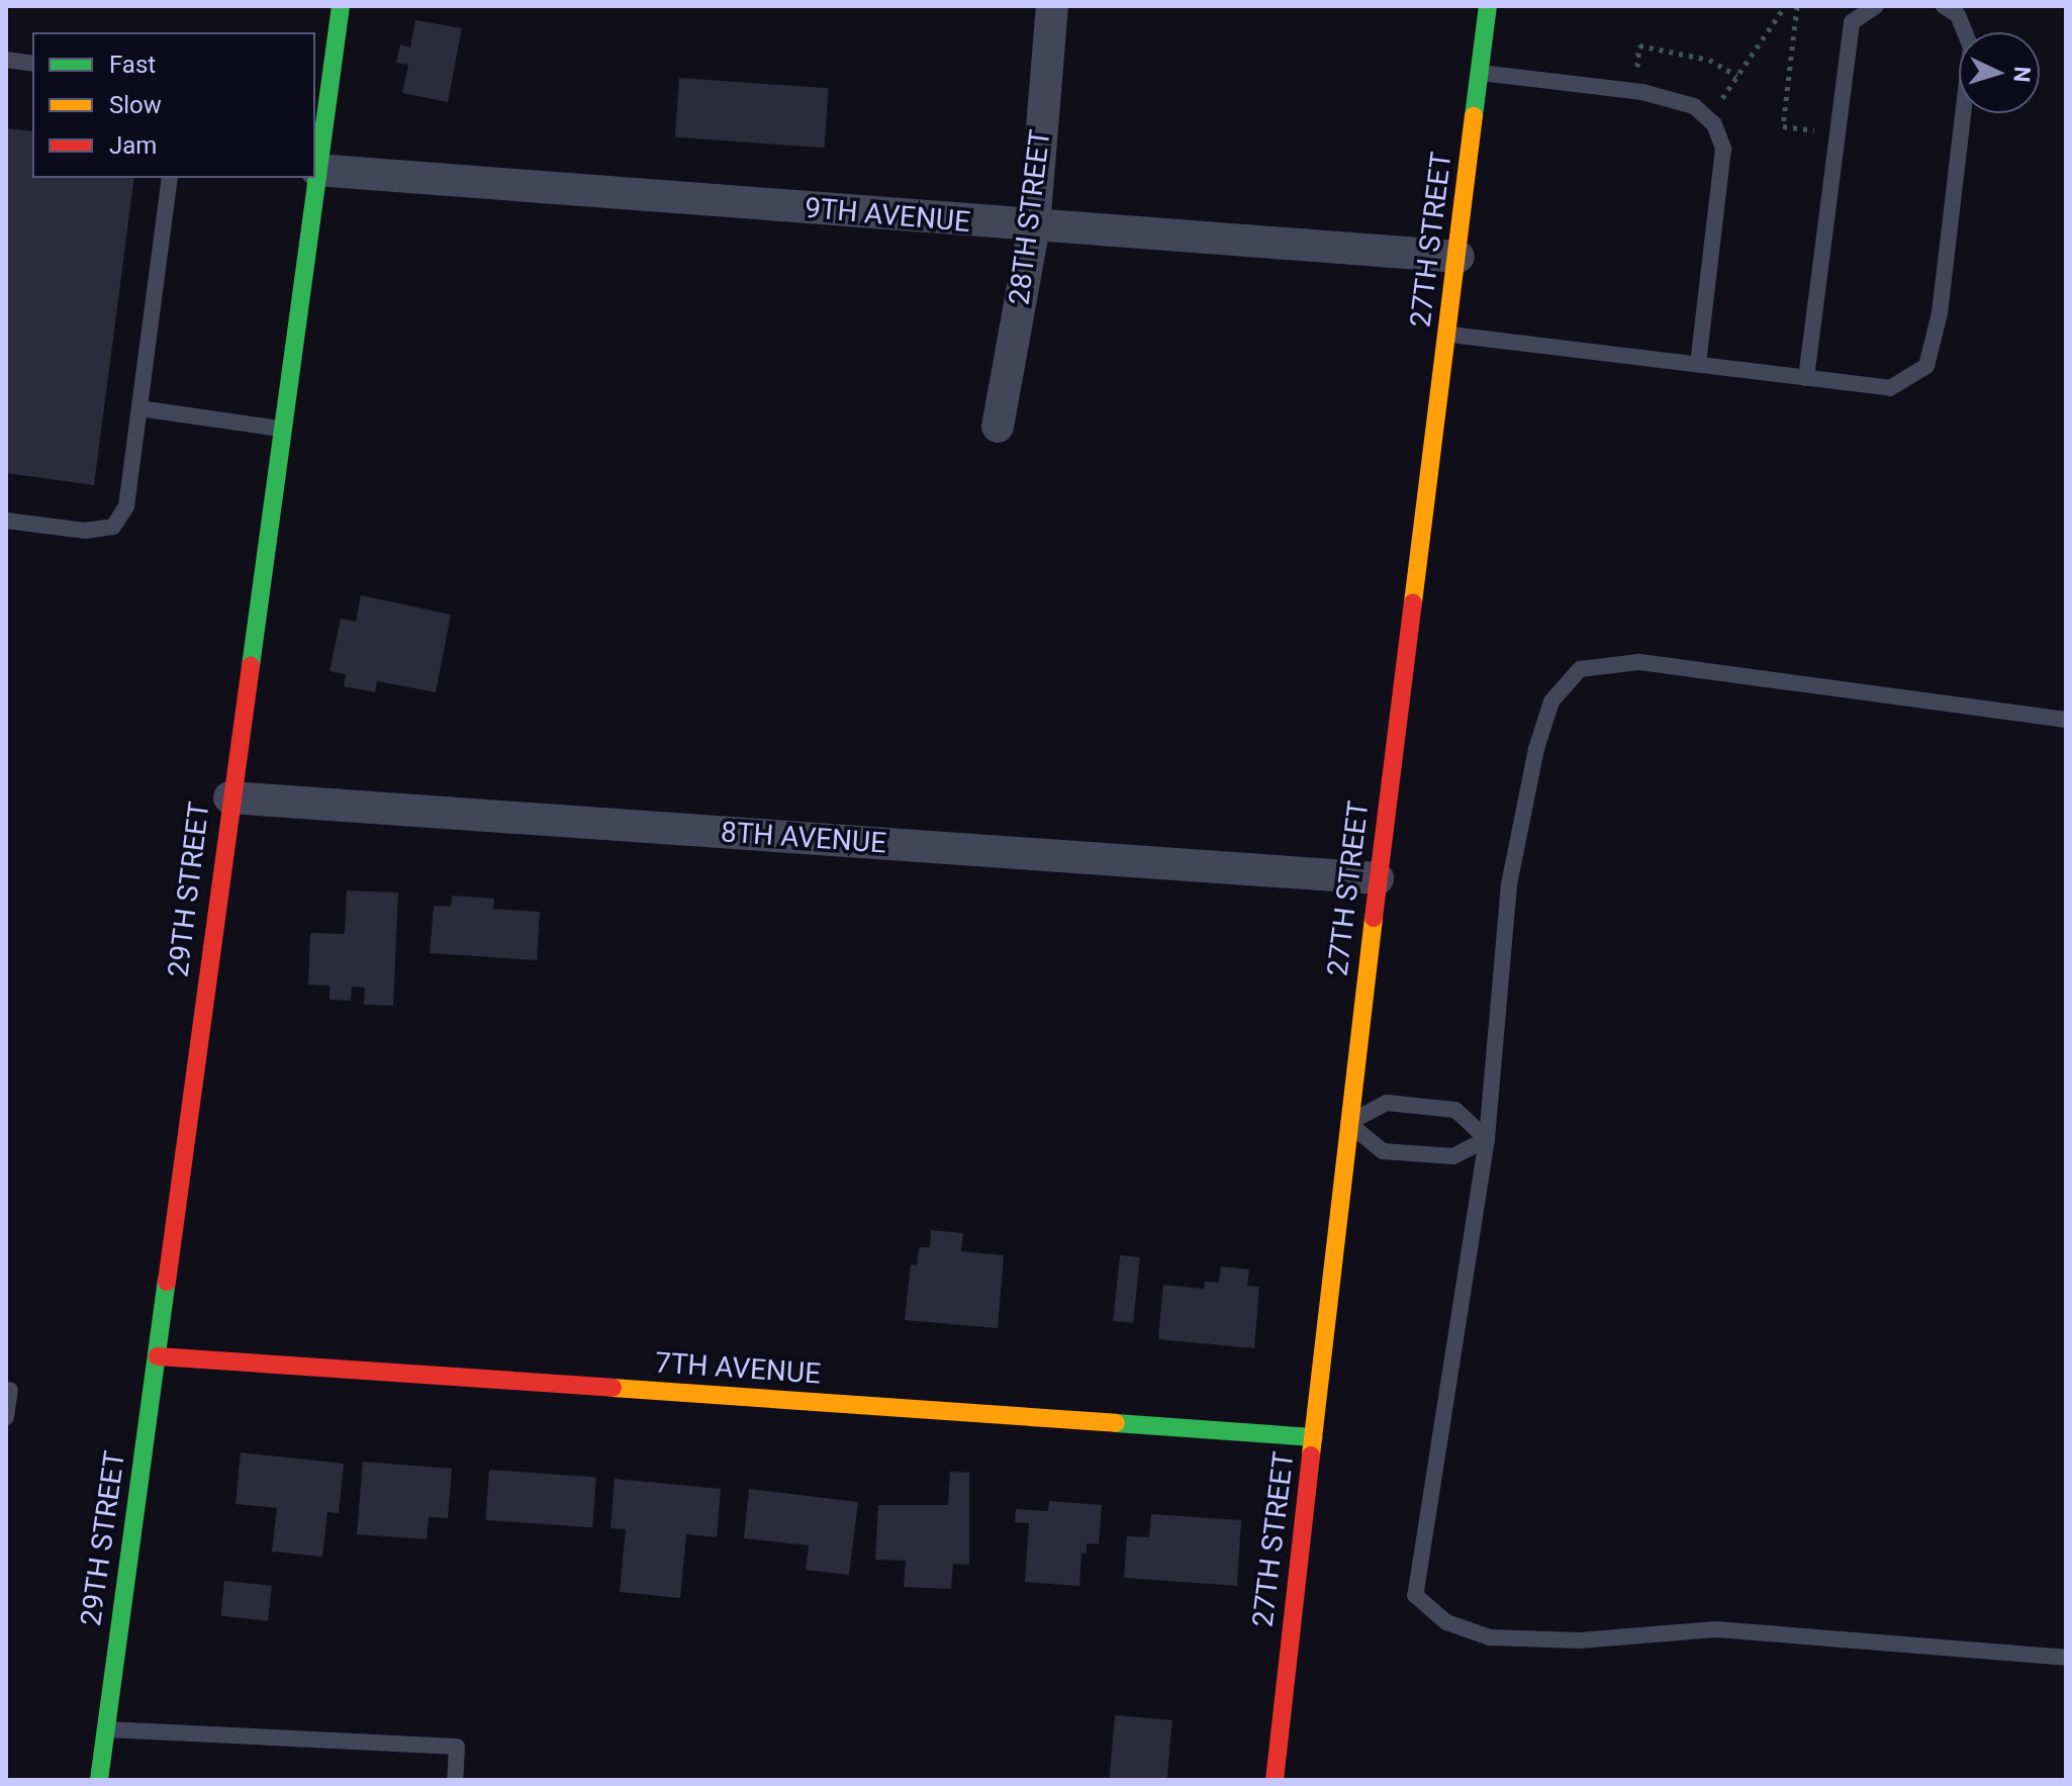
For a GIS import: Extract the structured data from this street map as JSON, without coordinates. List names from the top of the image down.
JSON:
{
  "streets": {
    "street": [
      "9TH AVENUE",
      "28TH STREET",
      "27TH STREET",
      "8TH AVENUE",
      "29TH STREET",
      "7TH AVENUE"
    ]
  },
  "crossings": [
    ["9TH AVENUE", "28TH STREET"],
    ["9TH AVENUE", "27TH STREET"],
    ["9TH AVENUE", "29TH STREET"],
    ["27TH STREET", "8TH AVENUE"],
    ["27TH STREET", "7TH AVENUE"],
    ["8TH AVENUE", "29TH STREET"],
    ["29TH STREET", "7TH AVENUE"]
  ],
  "legend": ["Fast", "Slow", "Jam"],
  "north": "right"
}
